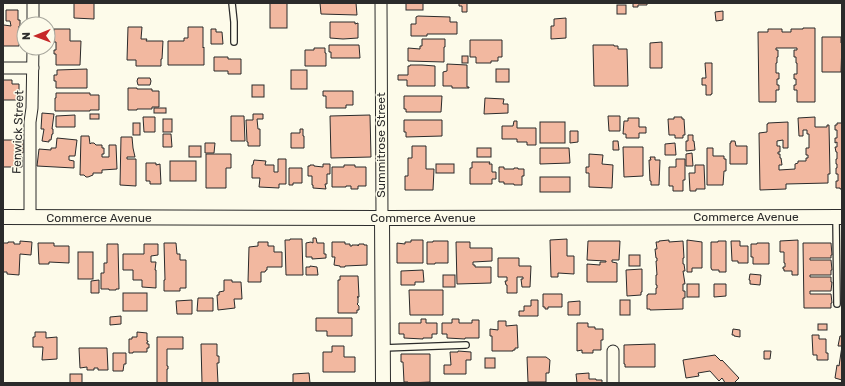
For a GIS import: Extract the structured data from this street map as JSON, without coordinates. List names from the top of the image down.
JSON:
{
  "streets": {
    "street": ["Fenwick Street", "Summitrose Street", "Commerce Avenue"]
  },
  "crossings": [
    ["Fenwick Street", "Commerce Avenue"],
    ["Summitrose Street", "Commerce Avenue"]
  ],
  "north": "left"
}
